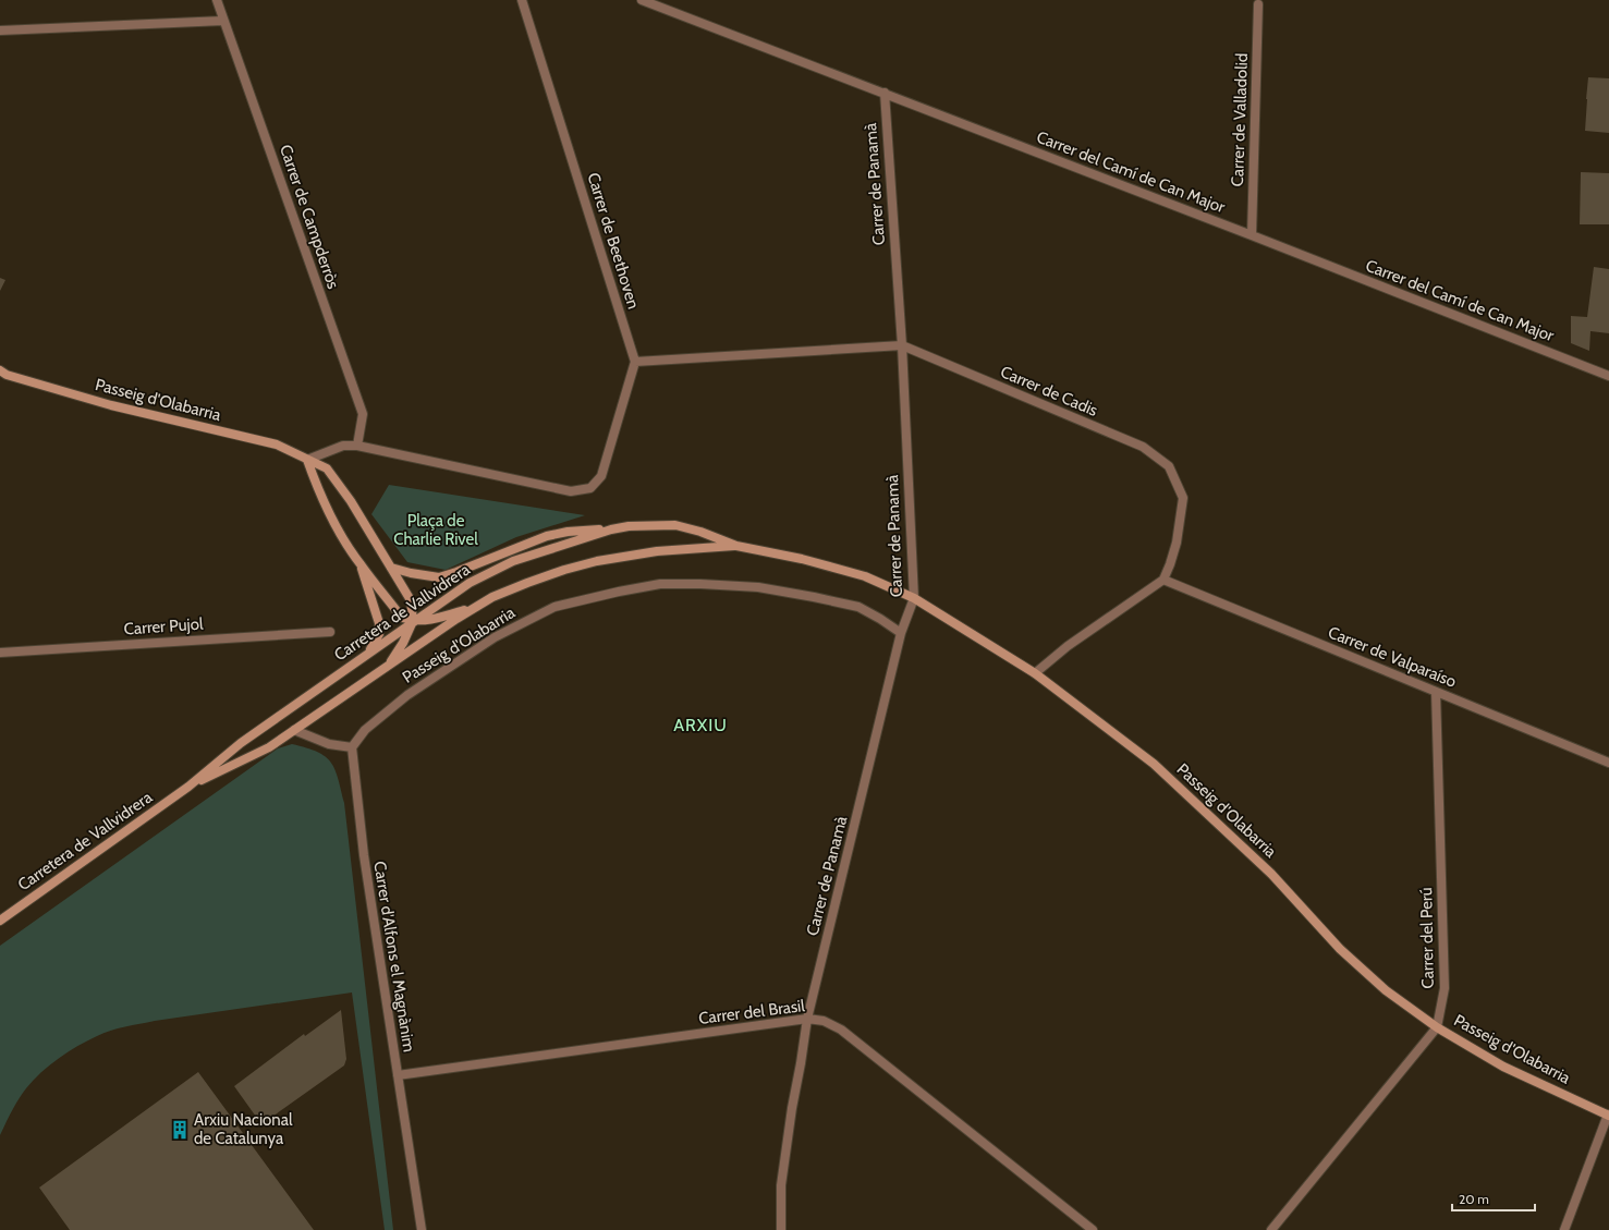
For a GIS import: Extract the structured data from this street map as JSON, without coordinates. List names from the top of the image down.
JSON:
{
  "streets": {
    "main road": ["Passeig d'Olabarria", "Carretera de Vallvidrera"],
    "street": [
      "Carrer de Valladolid",
      "Carrer del Camí de Can Major",
      "Carrer de Panamà",
      "Carrer de Campderròs",
      "Carrer de Beethoven",
      "Carrer de Cadis",
      "Carrer Pujol",
      "Carrer de Valparaíso",
      "Carrer del Perú",
      "Carrer d'Alfons el Magnànim",
      "Carrer del Brasil"
    ]
  },
  "crossings": [
    ["Carrer de Valladolid", "Carrer del Camí de Can Major"],
    ["Carrer del Camí de Can Major", "Carrer de Panamà"],
    ["Carrer de Panamà", "Carrer de Cadis"],
    ["Carrer de Panamà", "Passeig d'Olabarria"],
    ["Carrer de Panamà", "Carrer del Brasil"],
    ["Carrer de Beethoven", "Carrer de Cadis"],
    ["Carrer de Cadis", "Carrer de Valparaíso"],
    ["Passeig d'Olabarria", "Carretera de Vallvidrera"],
    ["Passeig d'Olabarria", "Carrer del Perú"],
    ["Passeig d'Olabarria", "Carrer d'Alfons el Magnànim"],
    ["Carrer de Valparaíso", "Carrer del Perú"],
    ["Carrer d'Alfons el Magnànim", "Carrer del Brasil"]
  ],
  "districts": ["ARXIU"],
  "parks": ["Plaça de Charlie Rivel"],
  "places": {
    "building": ["Arxiu Nacional de Catalunya"]
  },
  "scale_bar": "20 m"
}
